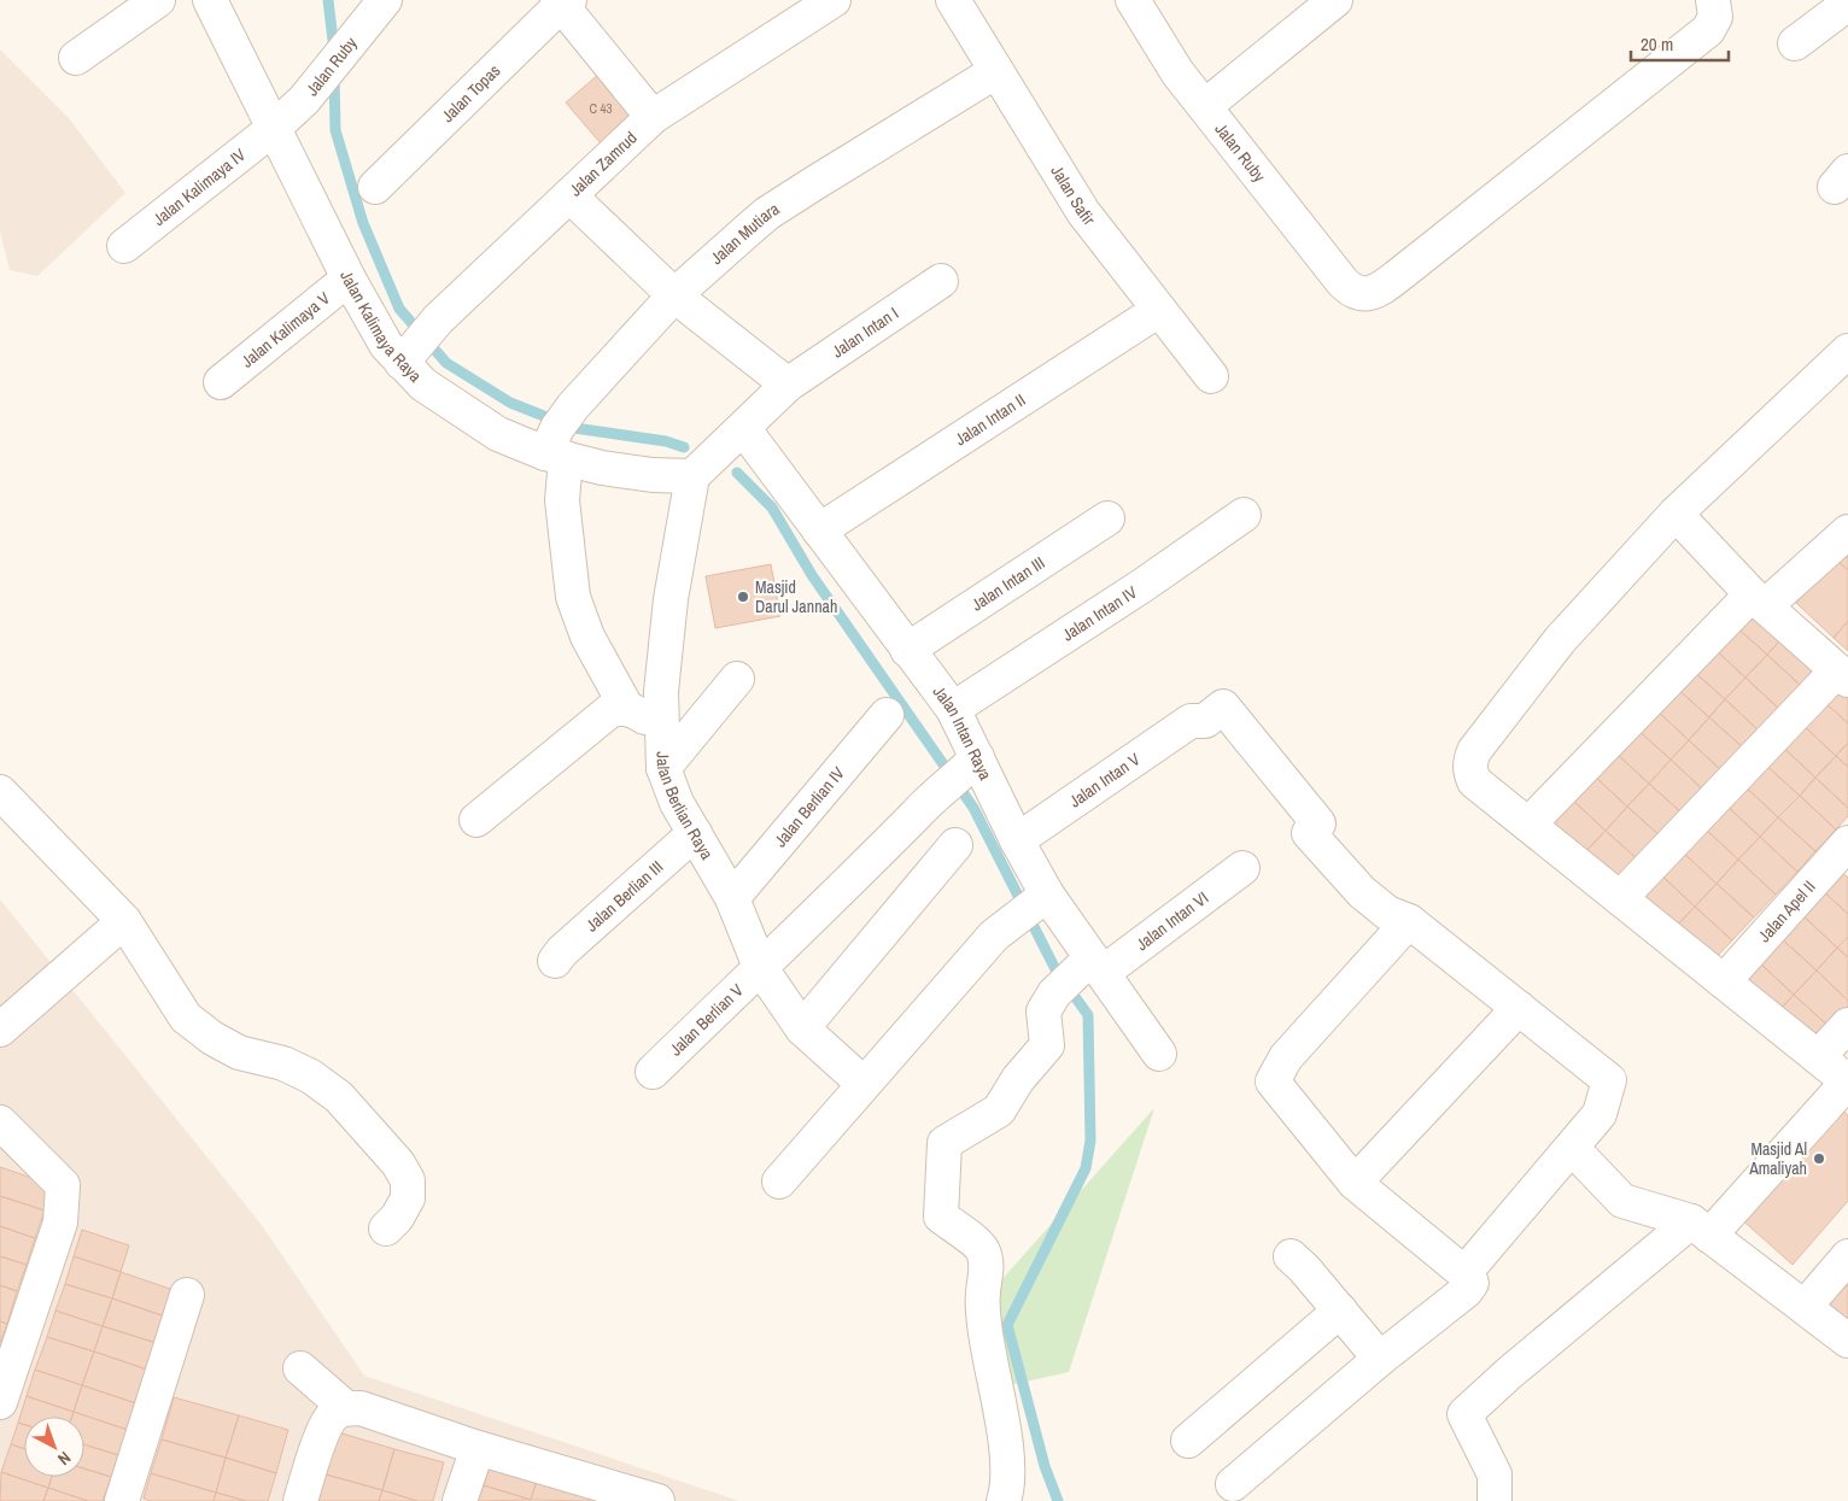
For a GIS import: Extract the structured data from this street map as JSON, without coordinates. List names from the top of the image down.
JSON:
{
  "streets": {
    "street": [
      "Jalan Ruby",
      "Jalan Topas",
      "Jalan Zamrud",
      "Jalan Kalimaya IV",
      "Jalan Safir",
      "Jalan Mutiara",
      "Jalan Kalimaya Raya",
      "Jalan Kalimaya V",
      "Jalan Intan I",
      "Jalan Intan II",
      "Jalan Intan III",
      "Jalan Intan IV",
      "Jalan Intan Raya",
      "Jalan Intan V",
      "Jalan Berlian Raya",
      "Jalan Berlian IV",
      "Jalan Berlian III",
      "Jalan Apel II",
      "Jalan Intan VI",
      "Jalan Berlian V"
    ]
  },
  "crossings": [
    ["Jalan Ruby", "Jalan Kalimaya IV"],
    ["Jalan Ruby", "Jalan Kalimaya Raya"],
    ["Jalan Zamrud", "Jalan Kalimaya Raya"],
    ["Jalan Kalimaya IV", "Jalan Kalimaya Raya"],
    ["Jalan Safir", "Jalan Mutiara"],
    ["Jalan Safir", "Jalan Intan II"],
    ["Jalan Mutiara", "Jalan Kalimaya Raya"],
    ["Jalan Kalimaya Raya", "Jalan Kalimaya V"],
    ["Jalan Kalimaya Raya", "Jalan Intan I"],
    ["Jalan Kalimaya Raya", "Jalan Berlian Raya"],
    ["Jalan Intan I", "Jalan Intan Raya"],
    ["Jalan Intan I", "Jalan Berlian Raya"],
    ["Jalan Intan II", "Jalan Intan Raya"],
    ["Jalan Intan III", "Jalan Intan Raya"],
    ["Jalan Intan IV", "Jalan Intan Raya"],
    ["Jalan Intan Raya", "Jalan Intan V"],
    ["Jalan Intan Raya", "Jalan Intan VI"],
    ["Jalan Intan Raya", "Jalan Berlian V"],
    ["Jalan Berlian Raya", "Jalan Berlian IV"],
    ["Jalan Berlian Raya", "Jalan Berlian III"],
    ["Jalan Berlian Raya", "Jalan Berlian V"]
  ],
  "places": ["Masjid Darul Jannah", "Masjid Al Amaliyah"],
  "house_numbers": ["C 43"],
  "scale_bar": "20 m",
  "north": "bottom right"
}
